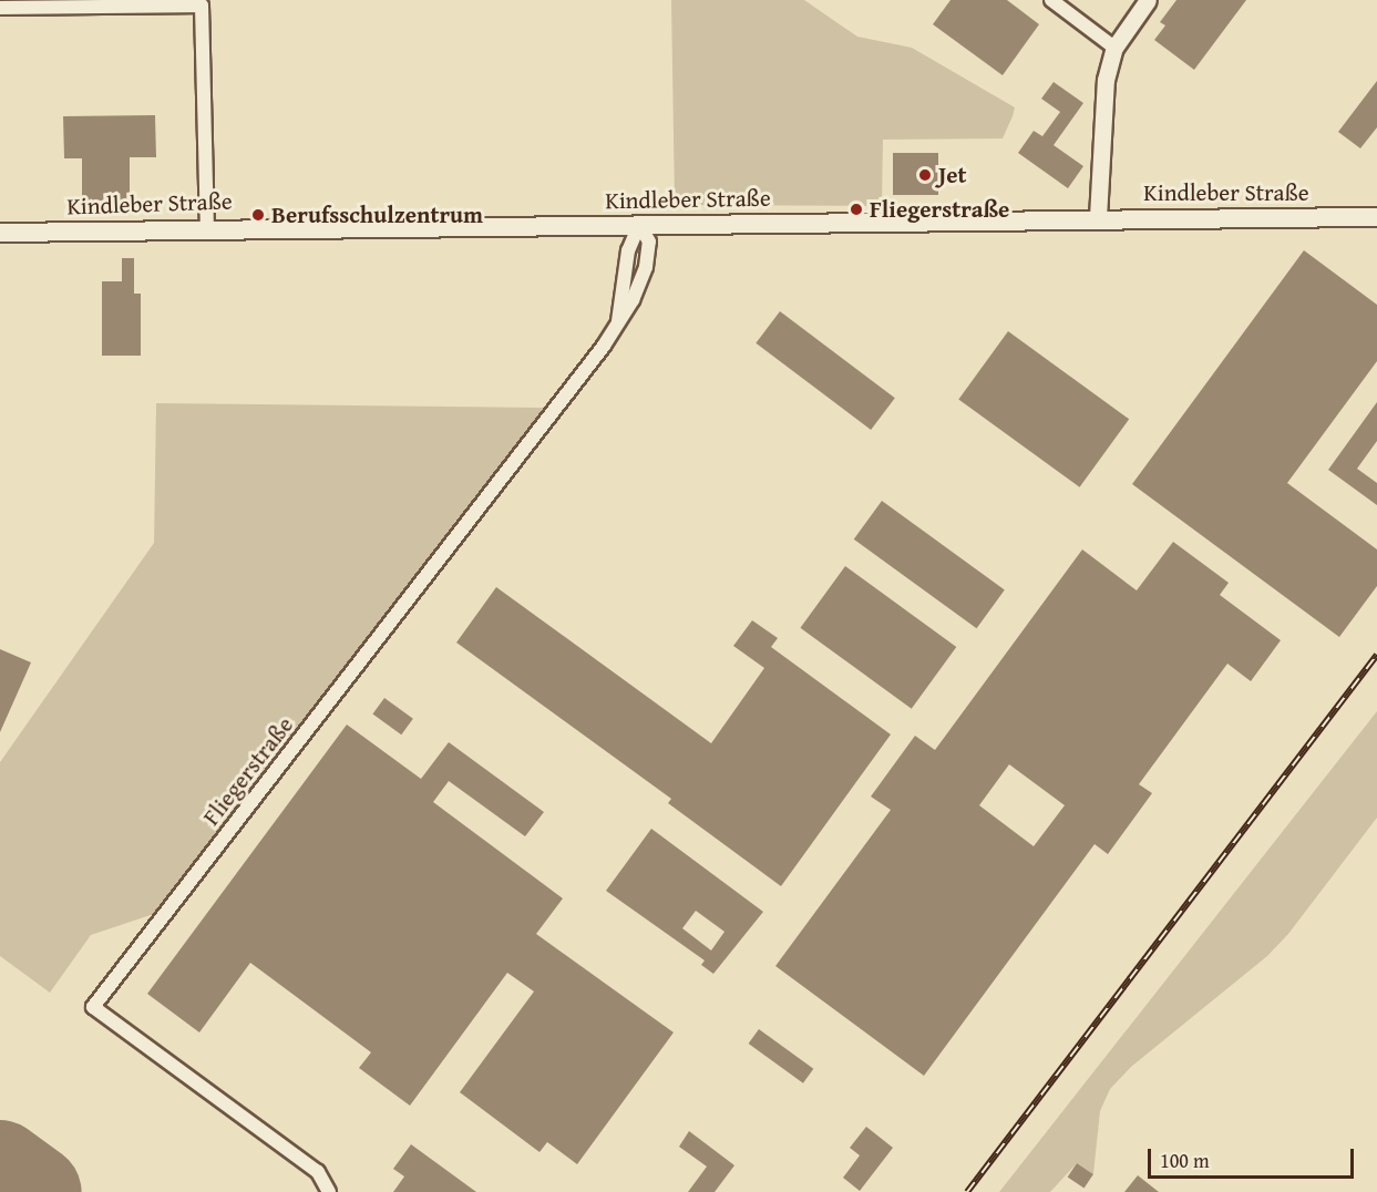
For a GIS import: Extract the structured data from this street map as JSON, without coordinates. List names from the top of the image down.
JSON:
{
  "streets": {
    "main road": ["Kindleber Straße"],
    "street": ["Fliegerstraße"]
  },
  "crossings": [
    ["Kindleber Straße", "Fliegerstraße"]
  ],
  "places": ["Jet", "Fliegerstraße", "Berufsschulzentrum"],
  "scale_bar": "100 m"
}
